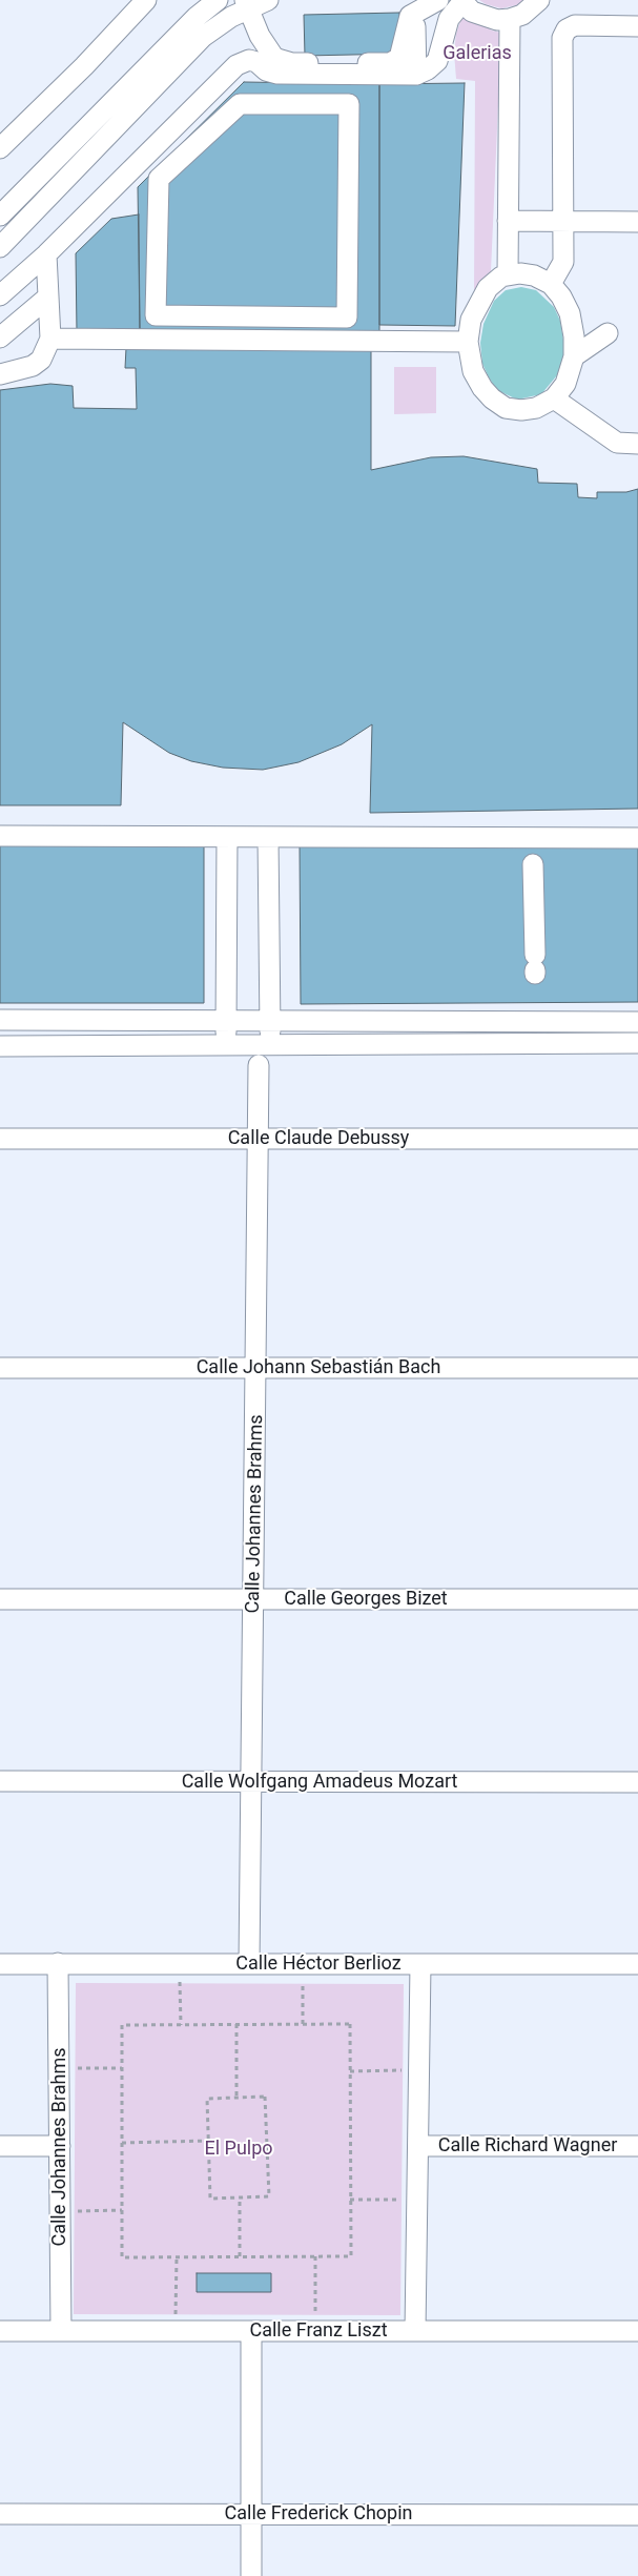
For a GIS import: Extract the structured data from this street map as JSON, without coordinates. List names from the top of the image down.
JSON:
{
  "streets": {
    "street": [
      "Calle Claude Debussy",
      "Calle Johann Sebastián Bach",
      "Calle Johannes Brahms",
      "Calle Georges Bizet",
      "Calle Wolfgang Amadeus Mozart",
      "Calle Héctor Berlioz",
      "Calle Richard Wagner",
      "Calle Franz Liszt",
      "Calle Frederick Chopin"
    ]
  },
  "crossings": [
    ["Calle Claude Debussy", "Calle Johannes Brahms"],
    ["Calle Johann Sebastián Bach", "Calle Johannes Brahms"],
    ["Calle Johannes Brahms", "Calle Georges Bizet"],
    ["Calle Johannes Brahms", "Calle Wolfgang Amadeus Mozart"],
    ["Calle Johannes Brahms", "Calle Héctor Berlioz"],
    ["Calle Johannes Brahms", "Calle Franz Liszt"]
  ],
  "parks": ["Galerias", "El Pulpo"]
}
